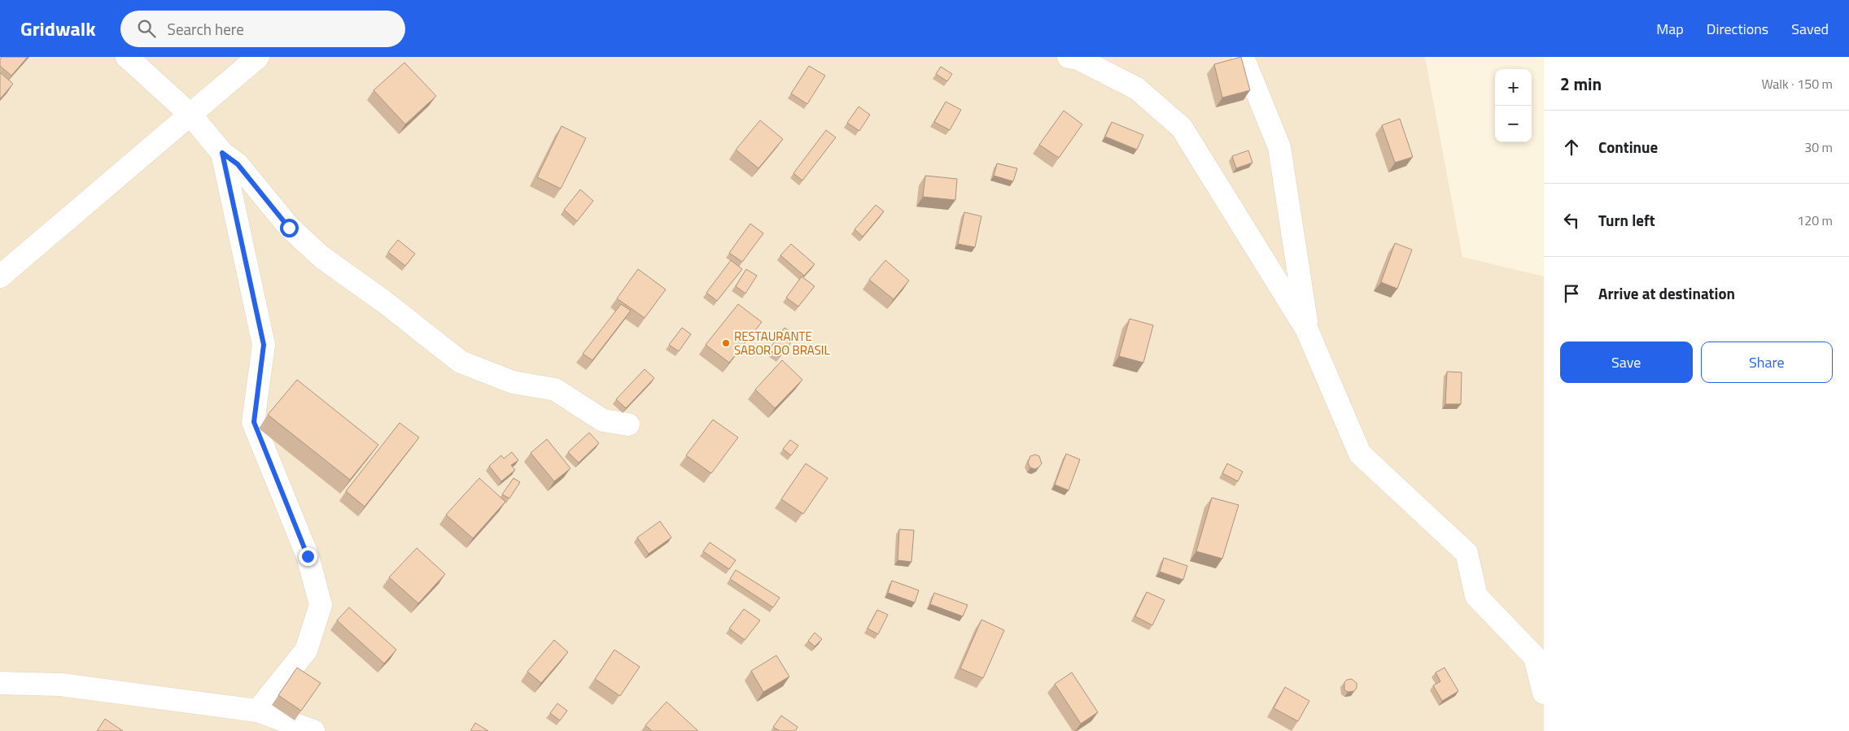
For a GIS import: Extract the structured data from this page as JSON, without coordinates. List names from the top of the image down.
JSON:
{
  "places": ["RESTAURANTE SABOR DO BRASIL"],
  "page": {
    "header": "Gridwalk",
    "search": "Search here",
    "nav": ["Map", "Directions", "Saved"],
    "heading": ["2 min", "Walk · 150 m"],
    "map_buttons": ["+", "−"],
    "list": [
      ["Continue", "30 m"],
      ["Turn left", "120 m"],
      "Arrive at destination"
    ],
    "buttons": ["Save", "Share"]
  }
}
